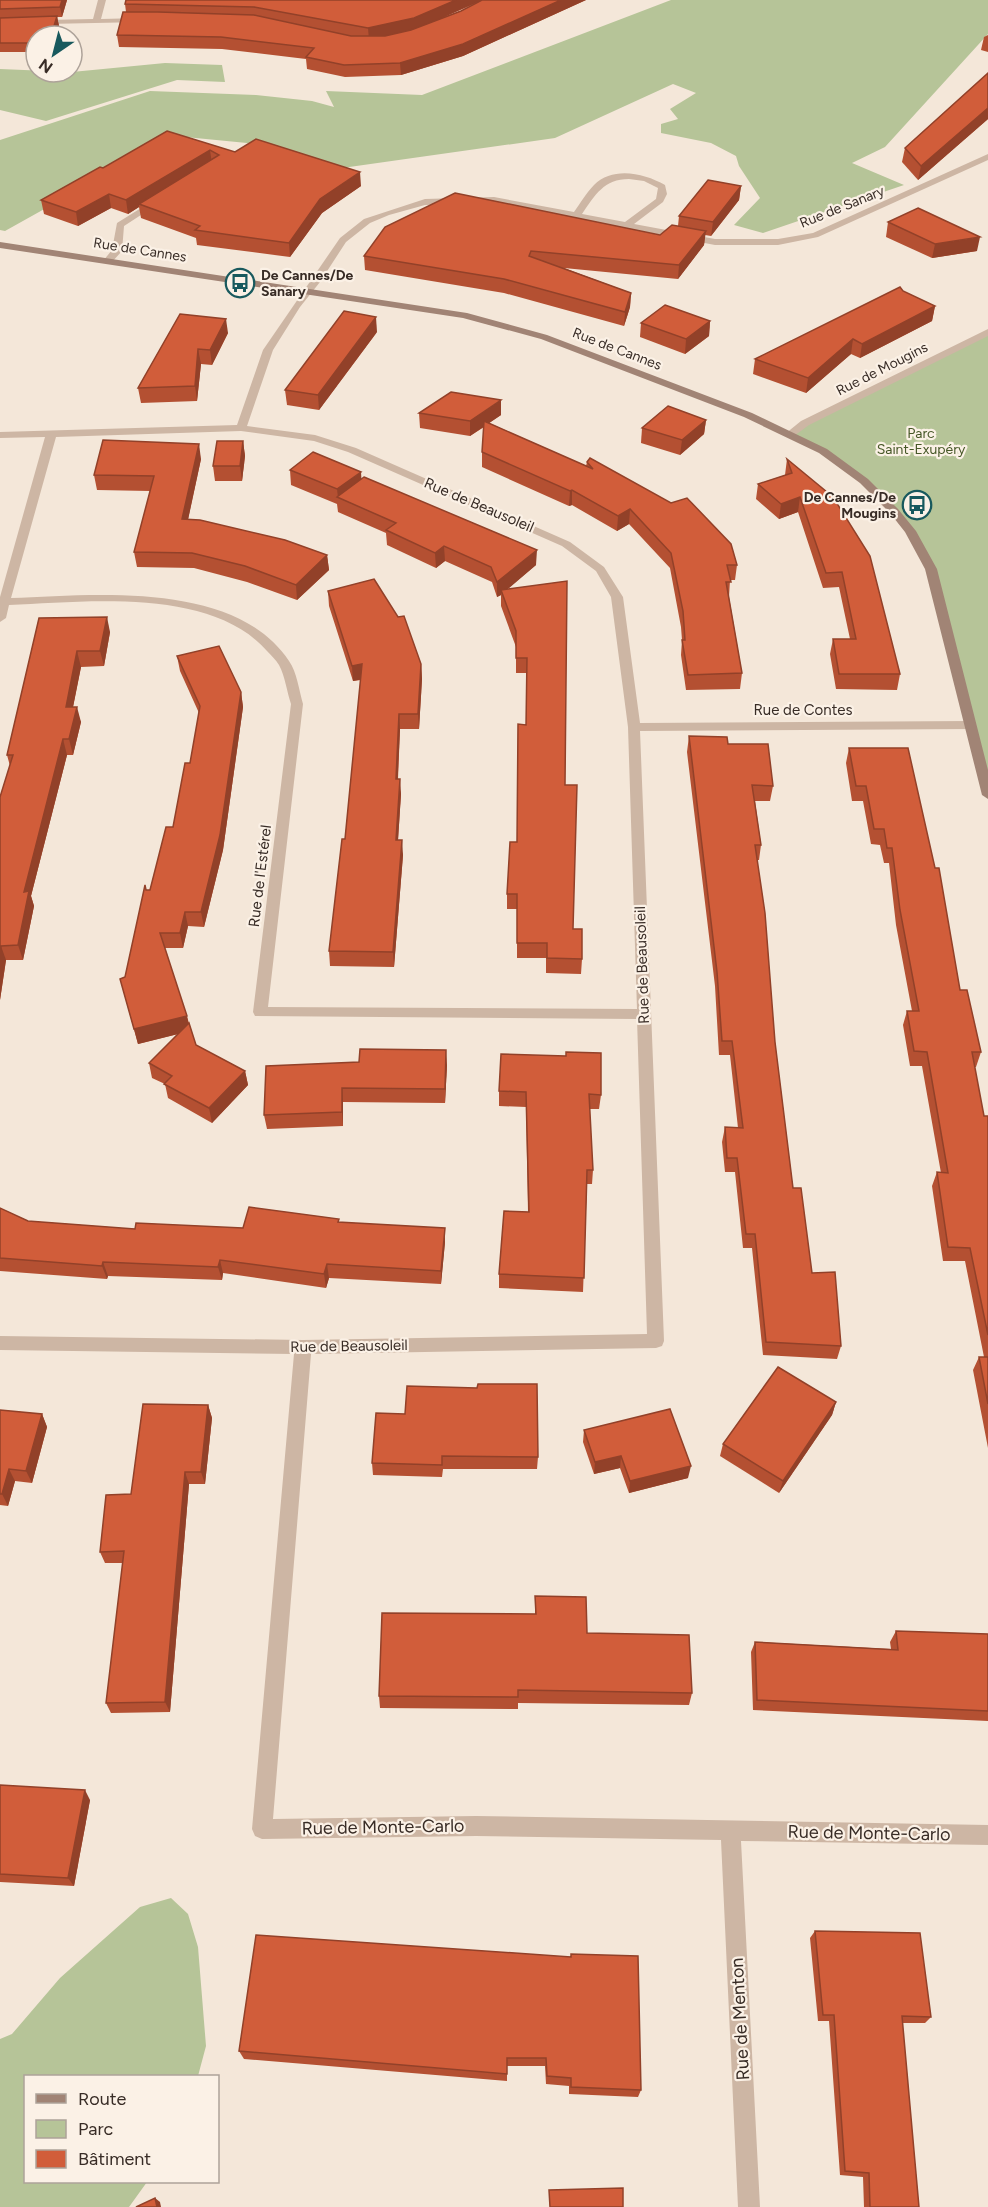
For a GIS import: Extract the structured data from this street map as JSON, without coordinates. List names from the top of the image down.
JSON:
{
  "streets": {
    "street": [
      "Rue de Sanary",
      "Rue de Cannes",
      "Rue de Mougins",
      "Rue de Beausoleil",
      "Rue de Contes",
      "Rue de l'Estérel",
      "Rue de Monte-Carlo",
      "Rue de Menton"
    ]
  },
  "crossings": [
    ["Rue de Sanary", "Rue de Cannes"],
    ["Rue de Sanary", "Rue de Beausoleil"],
    ["Rue de Cannes", "Rue de Mougins"],
    ["Rue de Cannes", "Rue de Contes"],
    ["Rue de Beausoleil", "Rue de Contes"],
    ["Rue de Beausoleil", "Rue de l'Estérel"],
    ["Rue de Beausoleil", "Rue de Monte-Carlo"],
    ["Rue de Monte-Carlo", "Rue de Menton"]
  ],
  "parks": ["Parc Saint-Exupéry"],
  "places": {
    "bus stop": ["De Cannes/De Sanary", "De Cannes/De Mougins"]
  },
  "legend": ["Route", "Parc", "Bâtiment"],
  "north": "bottom left"
}
